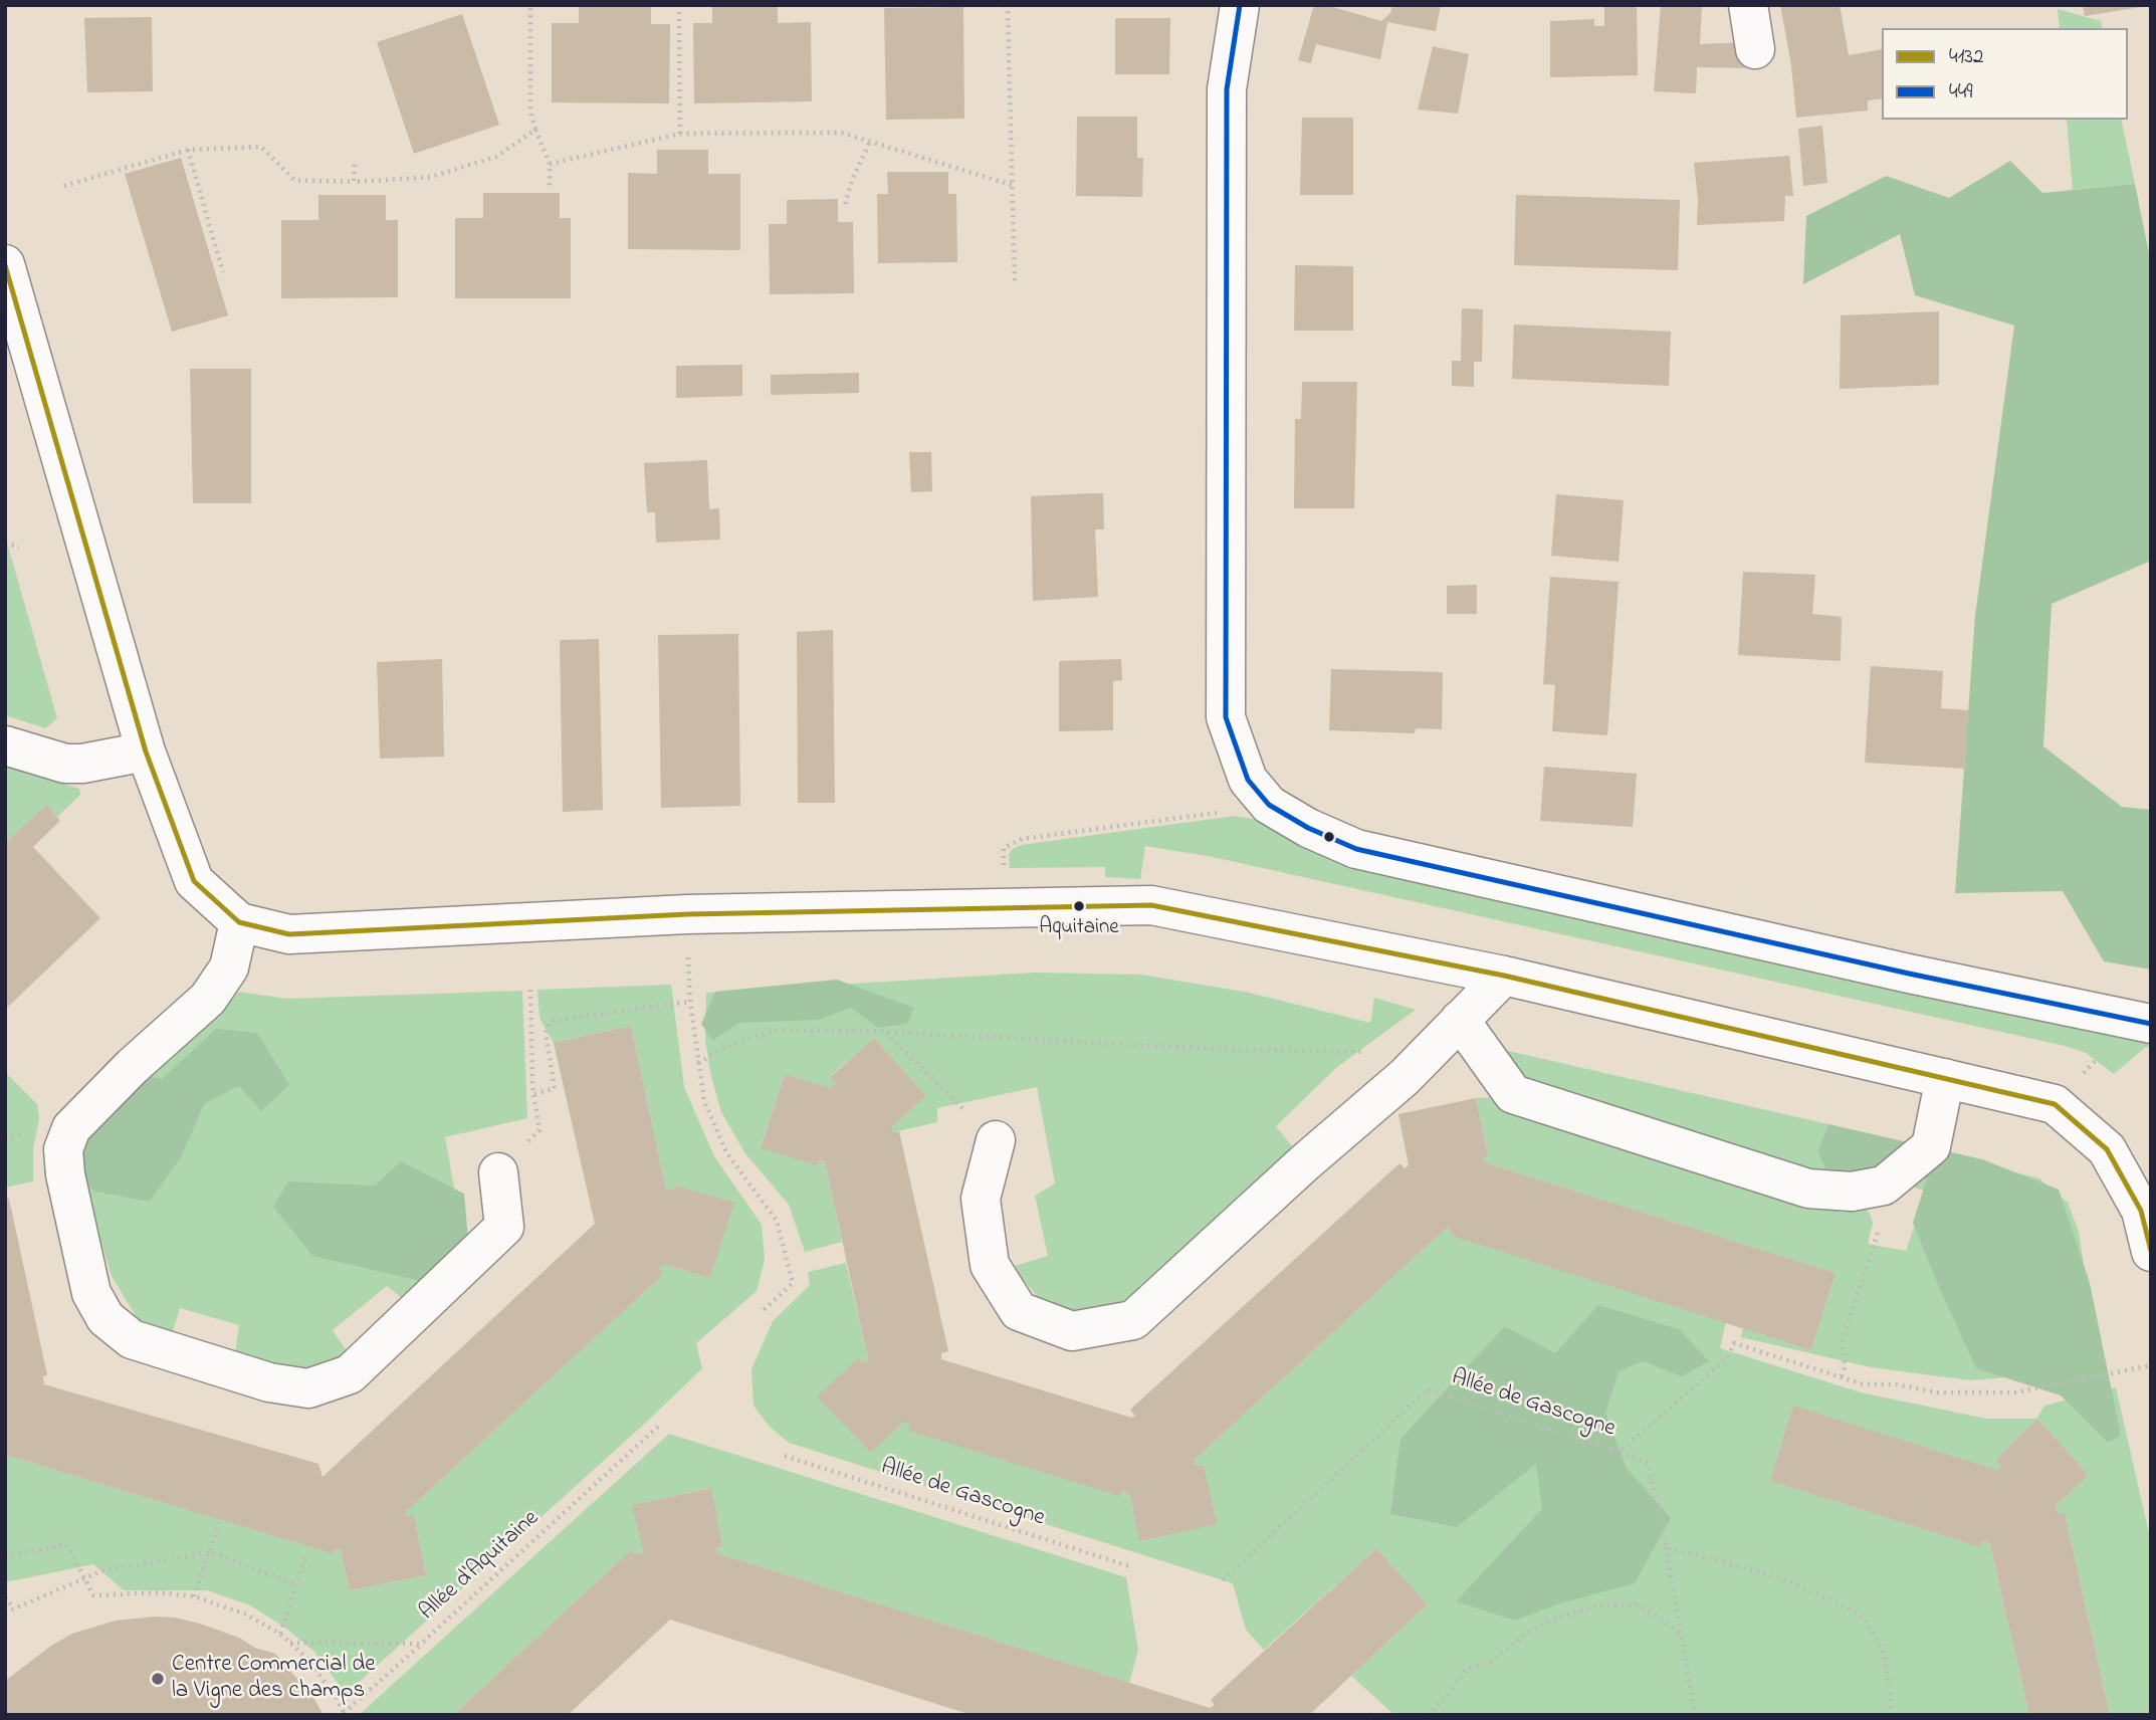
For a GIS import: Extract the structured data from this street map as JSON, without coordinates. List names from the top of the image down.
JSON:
{
  "streets": {
    "path": ["Allée de Gascogne", "Allée d'Aquitaine"]
  },
  "places": ["Aquitaine", "Centre Commercial de la Vigne des champs"],
  "lines": ["transit line 449", "transit line 4132"],
  "legend": ["4132", "449"]
}
